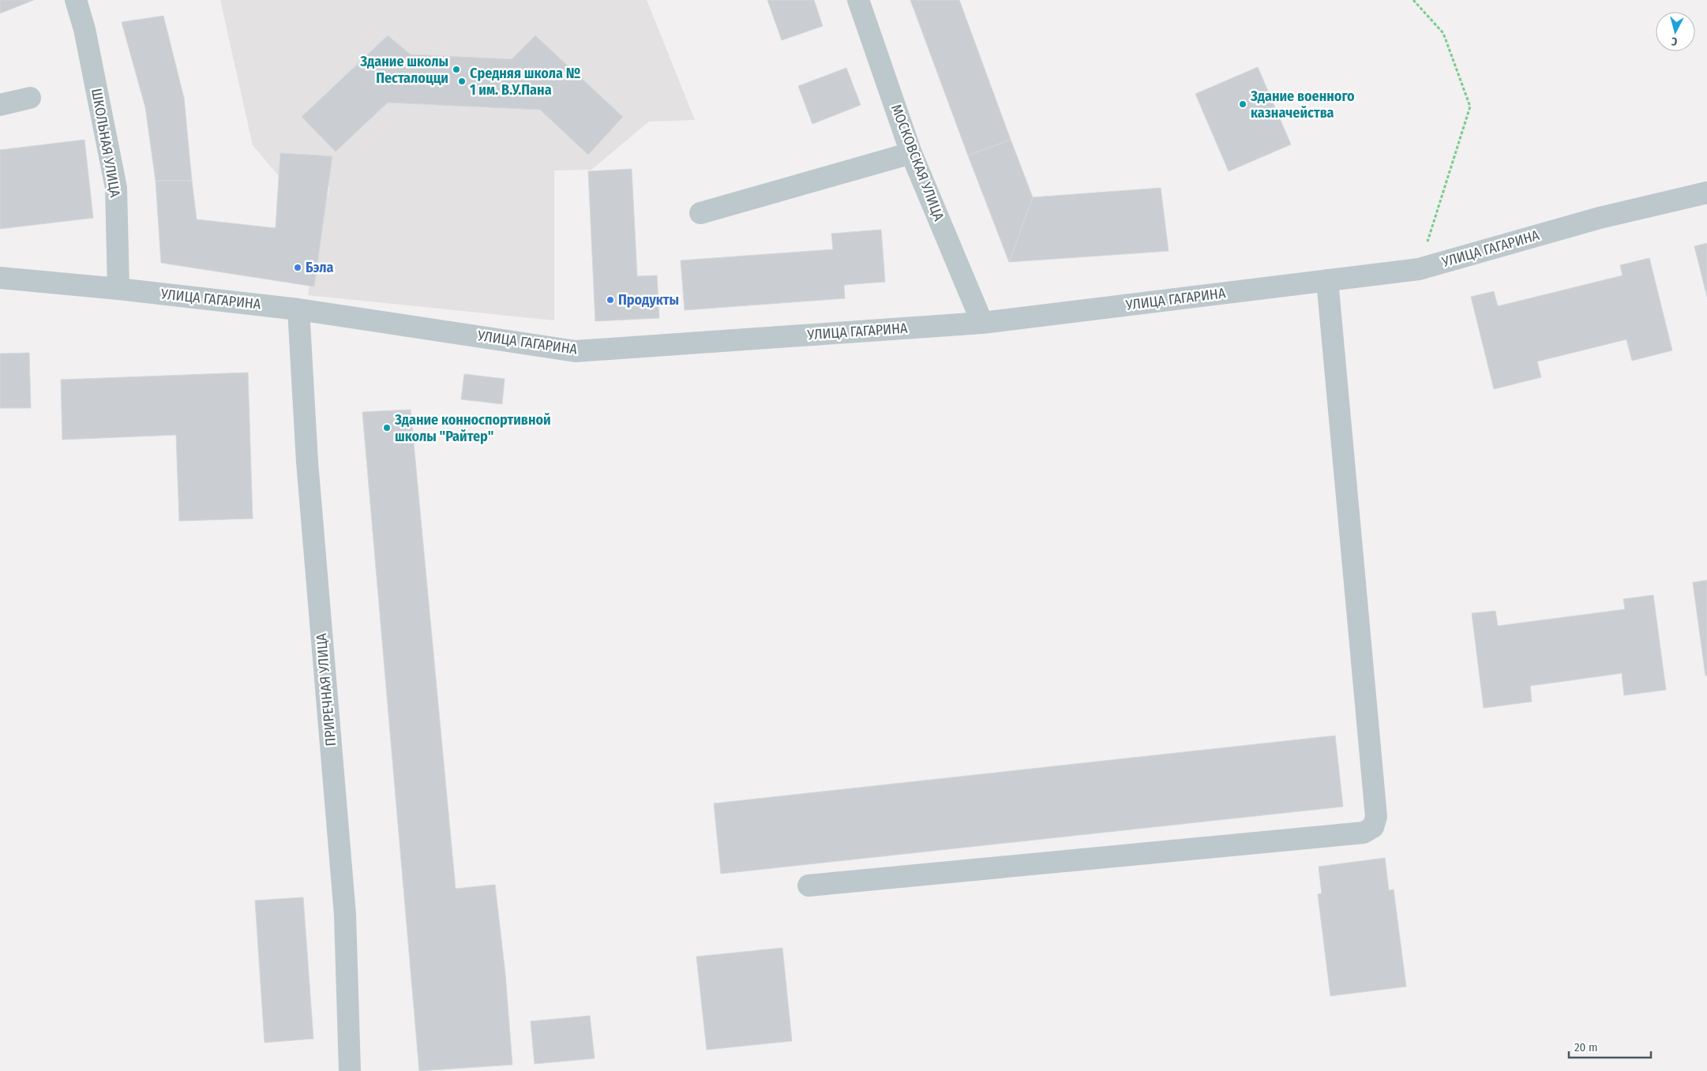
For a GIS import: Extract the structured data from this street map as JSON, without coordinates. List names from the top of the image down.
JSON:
{
  "streets": {
    "street": [
      "ШКОЛЬНАЯ УЛИЦА",
      "МОСКОВСКАЯ УЛИЦА",
      "УЛИЦА ГАГАРИНА",
      "ПРИРЕЧНАЯ УЛИЦА"
    ]
  },
  "crossings": [
    ["ШКОЛЬНАЯ УЛИЦА", "УЛИЦА ГАГАРИНА"],
    ["МОСКОВСКАЯ УЛИЦА", "УЛИЦА ГАГАРИНА"],
    ["УЛИЦА ГАГАРИНА", "ПРИРЕЧНАЯ УЛИЦА"]
  ],
  "places": [
    "Здание школы Песталоцци",
    "Средняя школа № 1 им. В.У.Пана",
    "Здание военного казначейства",
    "Бэла",
    "Продукты",
    "Здание конноспортивной школы \"Райтер\""
  ],
  "scale_bar": "20 m",
  "north": "bottom"
}
